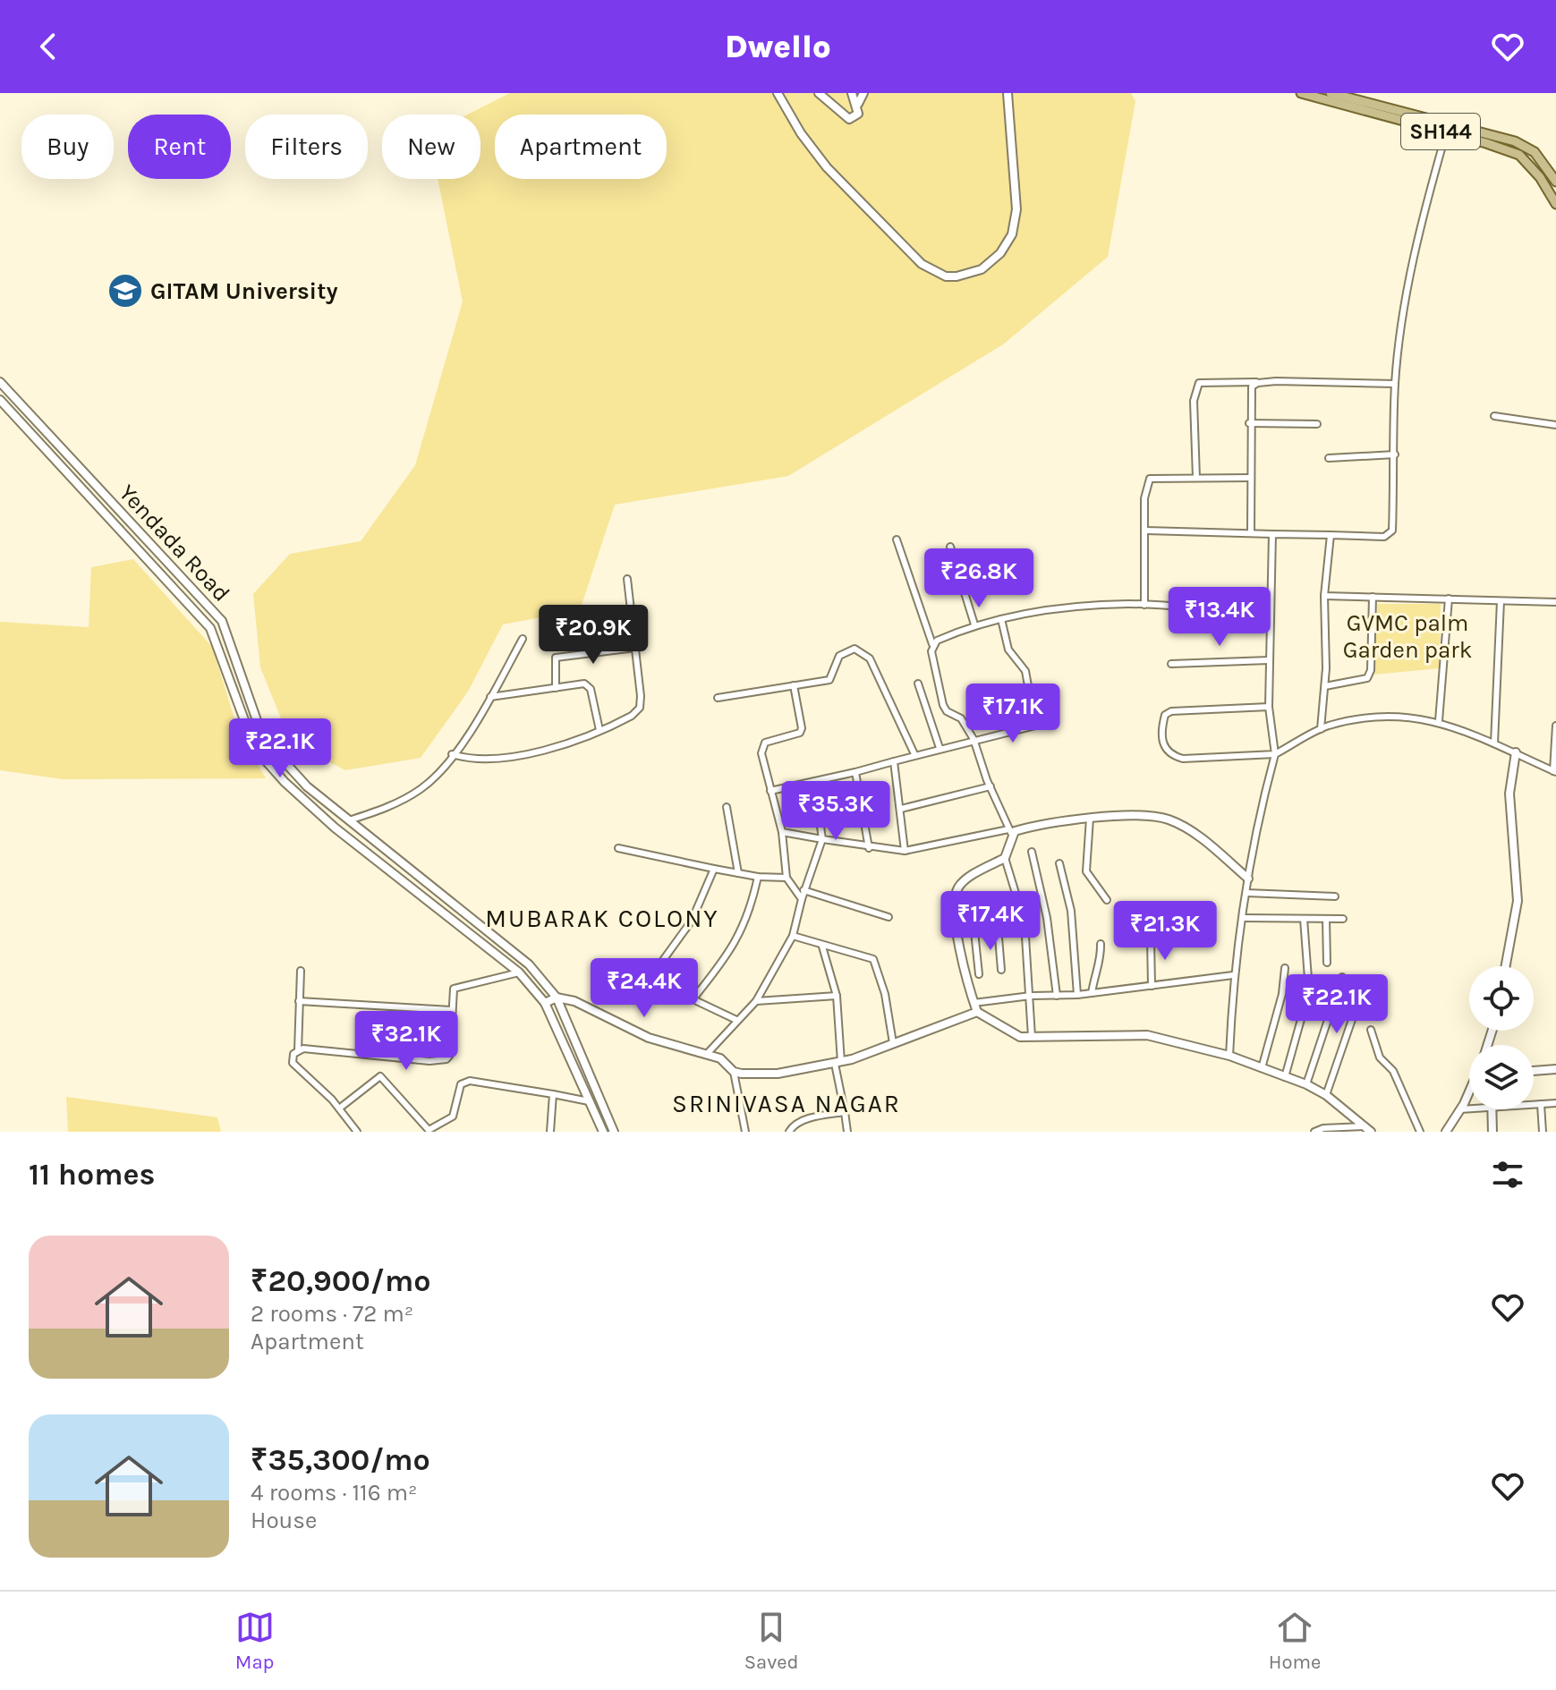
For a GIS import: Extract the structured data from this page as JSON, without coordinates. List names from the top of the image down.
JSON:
{
  "streets": {
    "main road": ["SH144"],
    "street": ["Yendada Road"]
  },
  "districts": ["MUBARAK COLONY", "SRINIVASA NAGAR"],
  "parks": ["GVMC palm Garden park"],
  "places": {
    "school or university": ["GITAM University"]
  },
  "page": {
    "header": "Dwello",
    "chip": [
      "Buy",
      "Rent",
      "Filters",
      "New",
      "Apartment"
    ],
    "price": [
      "₹26.8K",
      "₹13.4K",
      "₹20.9K",
      "₹17.1K",
      "₹22.1K",
      "₹35.3K",
      "₹17.4K",
      "₹21.3K",
      "₹24.4K",
      "₹22.1K",
      "₹32.1K"
    ],
    "heading": "11 homes",
    "list": [
      {
        "name": "₹20,900/mo",
        "note": "2 rooms · 72 m² · Apartment"
      },
      {
        "name": "₹35,300/mo",
        "note": "4 rooms · 116 m² · House"
      }
    ],
    "tabs": ["Map", "Saved", "Home"]
  }
}
